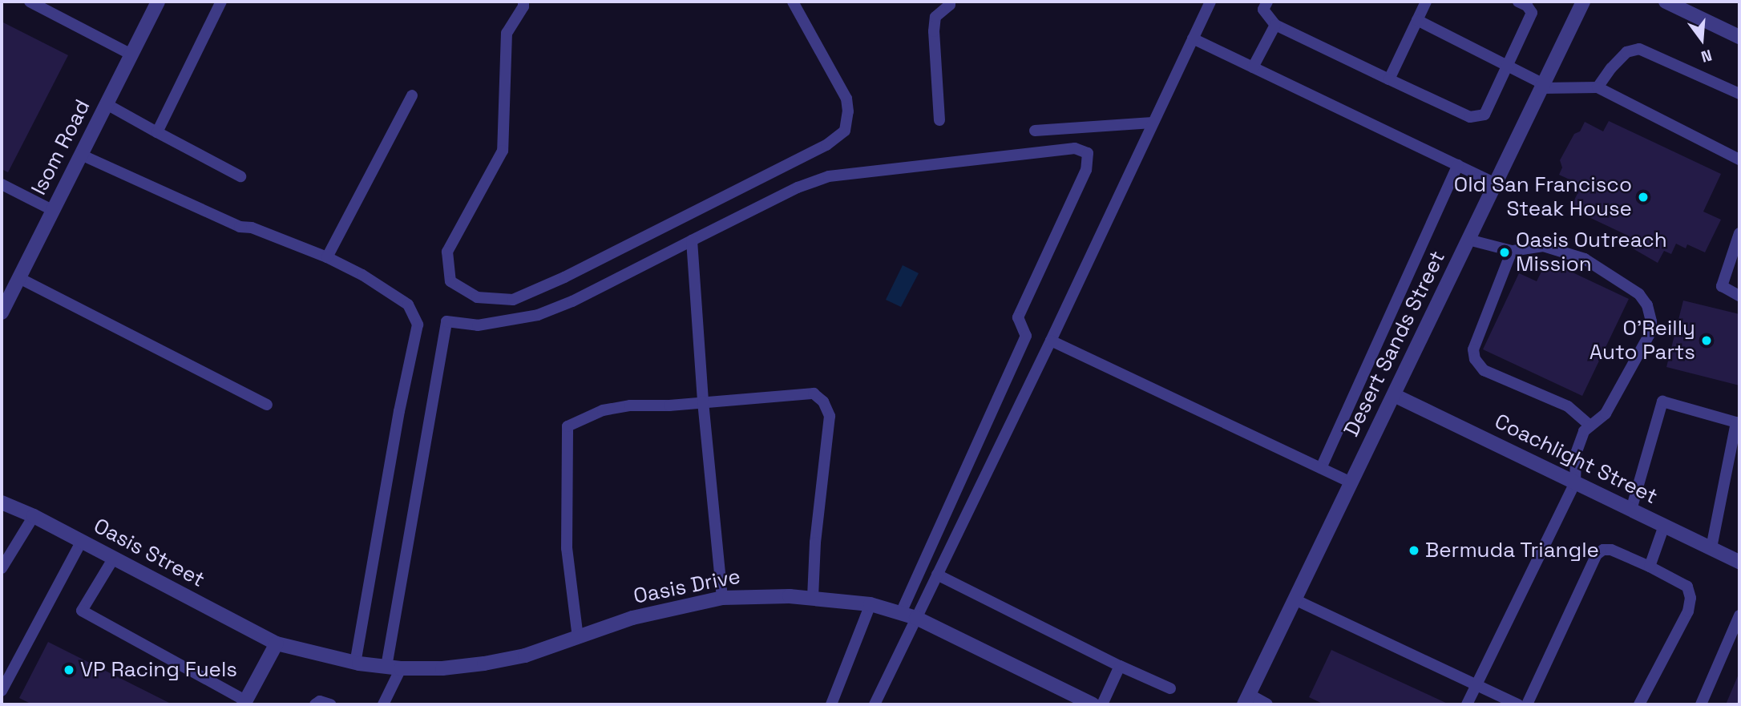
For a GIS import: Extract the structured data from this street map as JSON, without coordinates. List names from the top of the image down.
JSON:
{
  "streets": {
    "street": [
      "Isom Road",
      "Desert Sands Street",
      "Coachlight Street",
      "Oasis Street",
      "Oasis Drive"
    ]
  },
  "crossings": [
    ["Desert Sands Street", "Coachlight Street"],
    ["Oasis Street", "Oasis Drive"]
  ],
  "places": [
    "Old San Francisco Steak House",
    "Oasis Outreach Mission",
    "O'Reilly Auto Parts",
    "Bermuda Triangle",
    "VP Racing Fuels"
  ],
  "north": "bottom"
}
